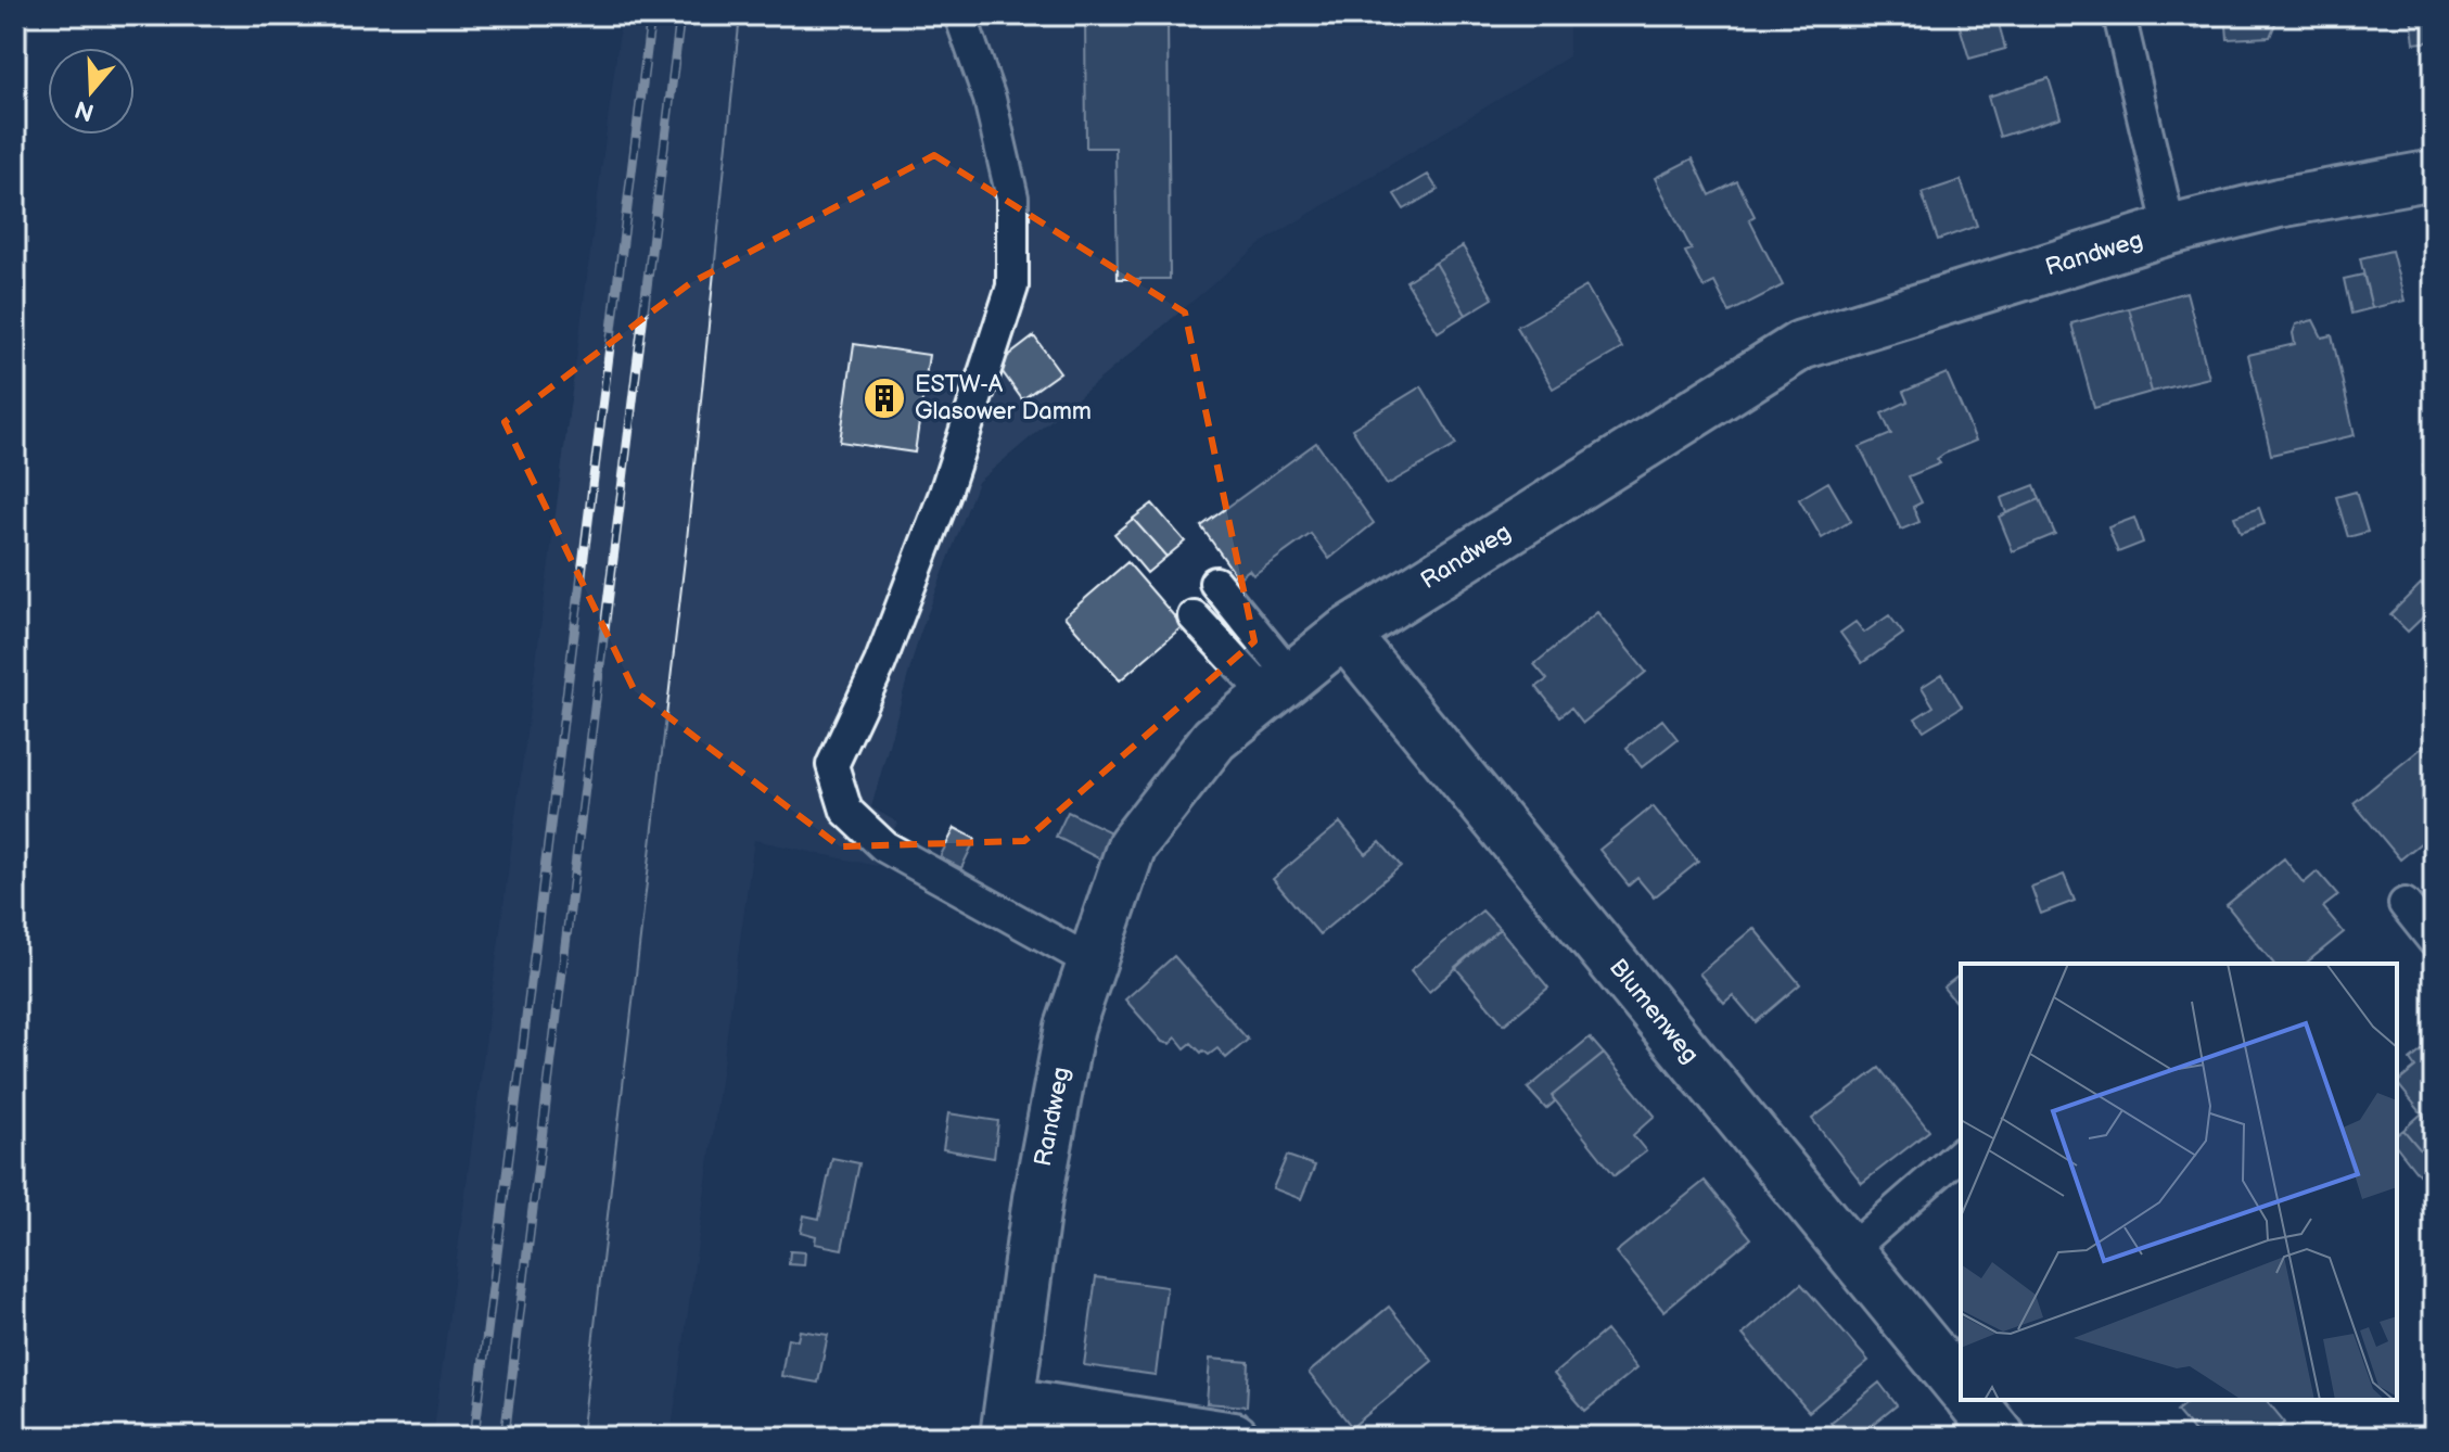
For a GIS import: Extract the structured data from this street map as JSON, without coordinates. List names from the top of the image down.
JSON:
{
  "streets": {
    "street": ["Randweg", "Blumenweg"]
  },
  "crossings": [
    ["Randweg", "Blumenweg"]
  ],
  "places": {
    "building": ["ESTW-A Glasower Damm"]
  },
  "north": "bottom"
}
